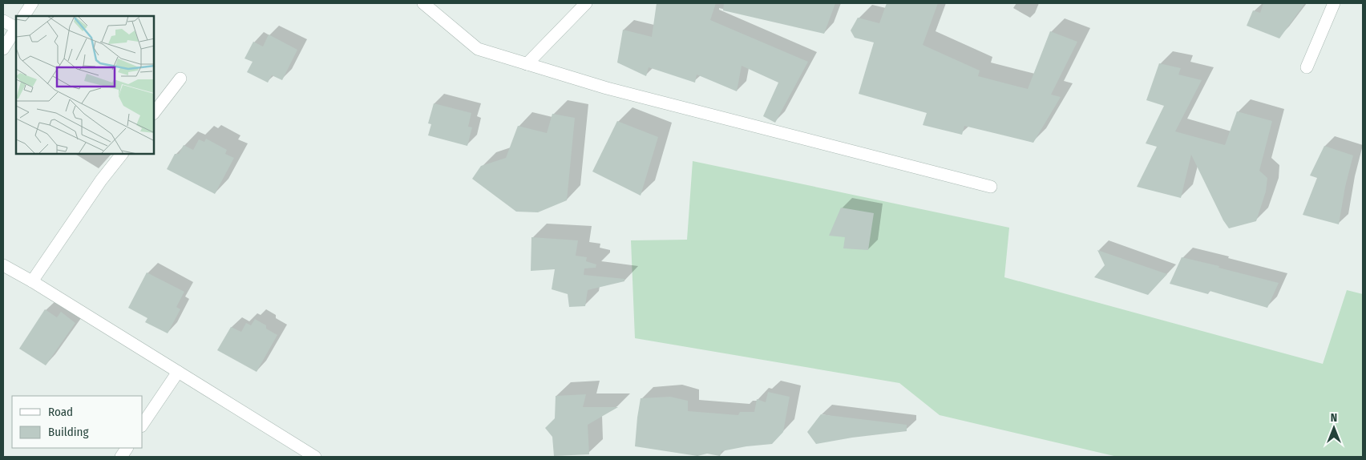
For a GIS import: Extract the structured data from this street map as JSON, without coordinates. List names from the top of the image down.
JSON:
{
  "legend": ["Road", "Building"],
  "north": "top"
}
